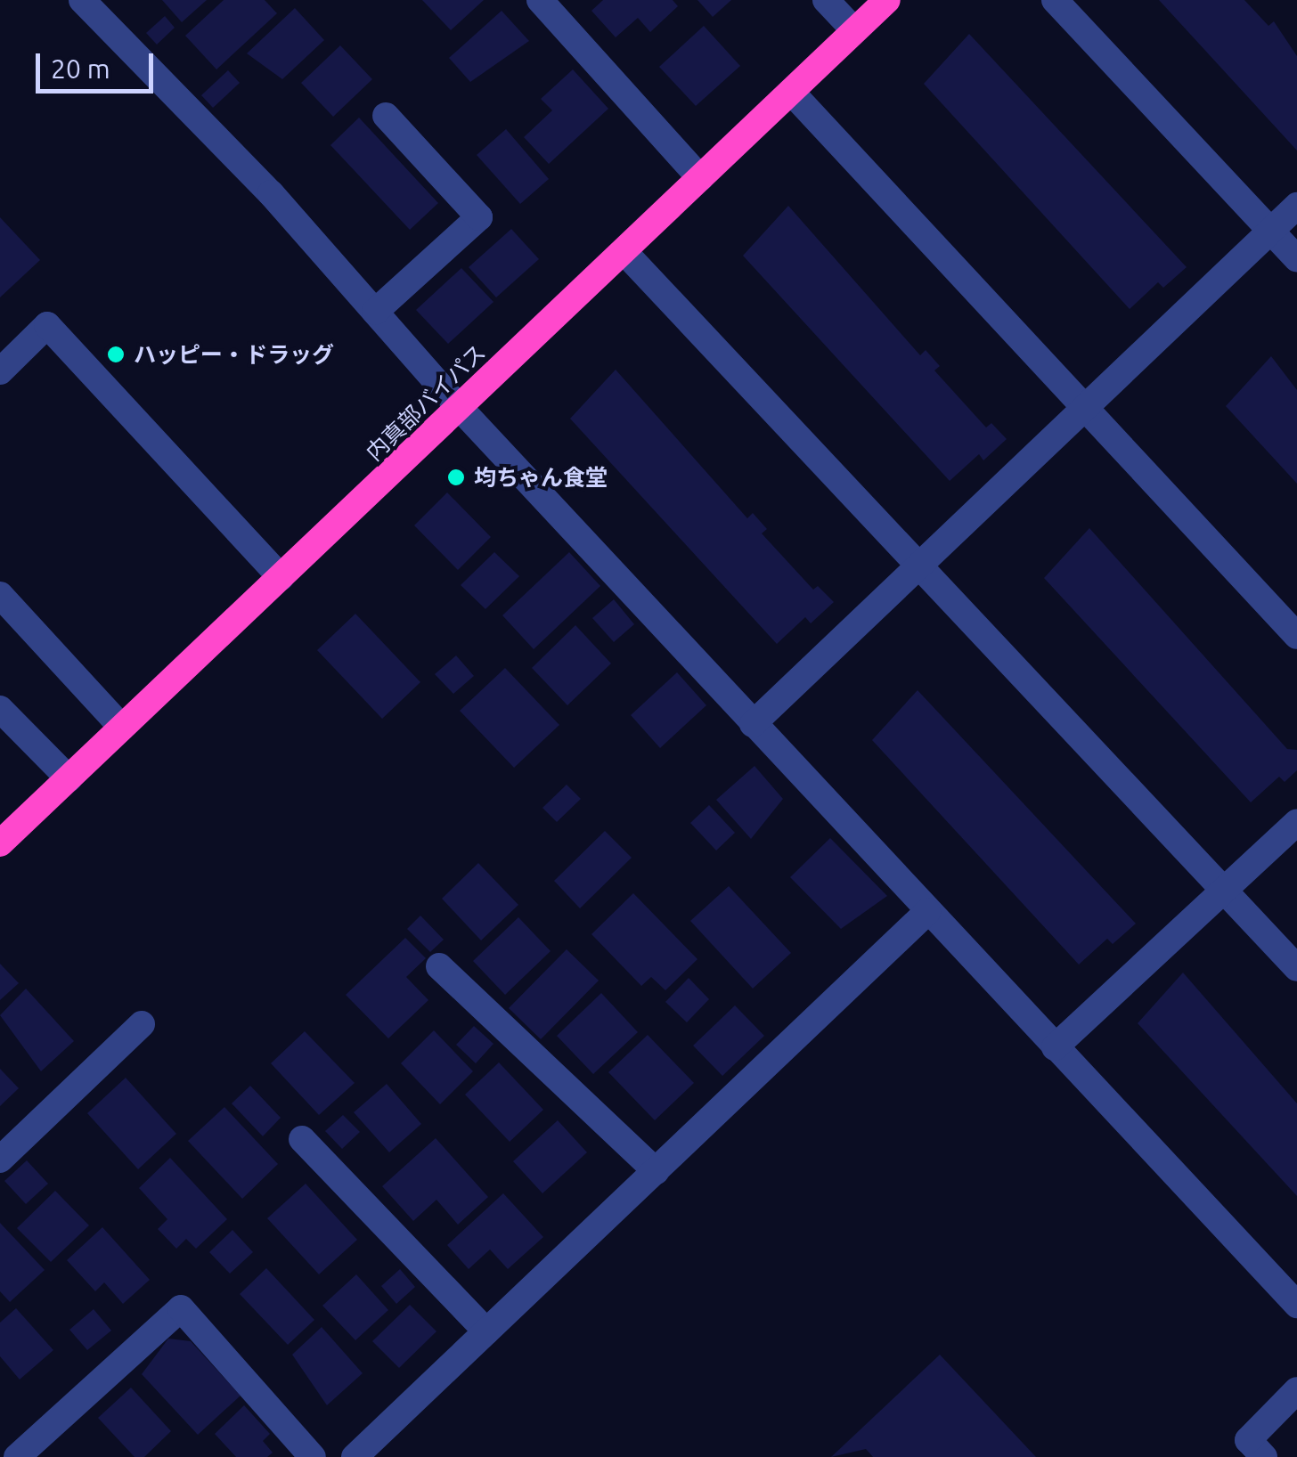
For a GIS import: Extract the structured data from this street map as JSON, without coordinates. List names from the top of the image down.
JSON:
{
  "streets": {
    "highway": ["内真部バイパス"]
  },
  "places": ["ハッピー・ドラッグ", "均ちゃん食堂"],
  "scale_bar": "20 m"
}
